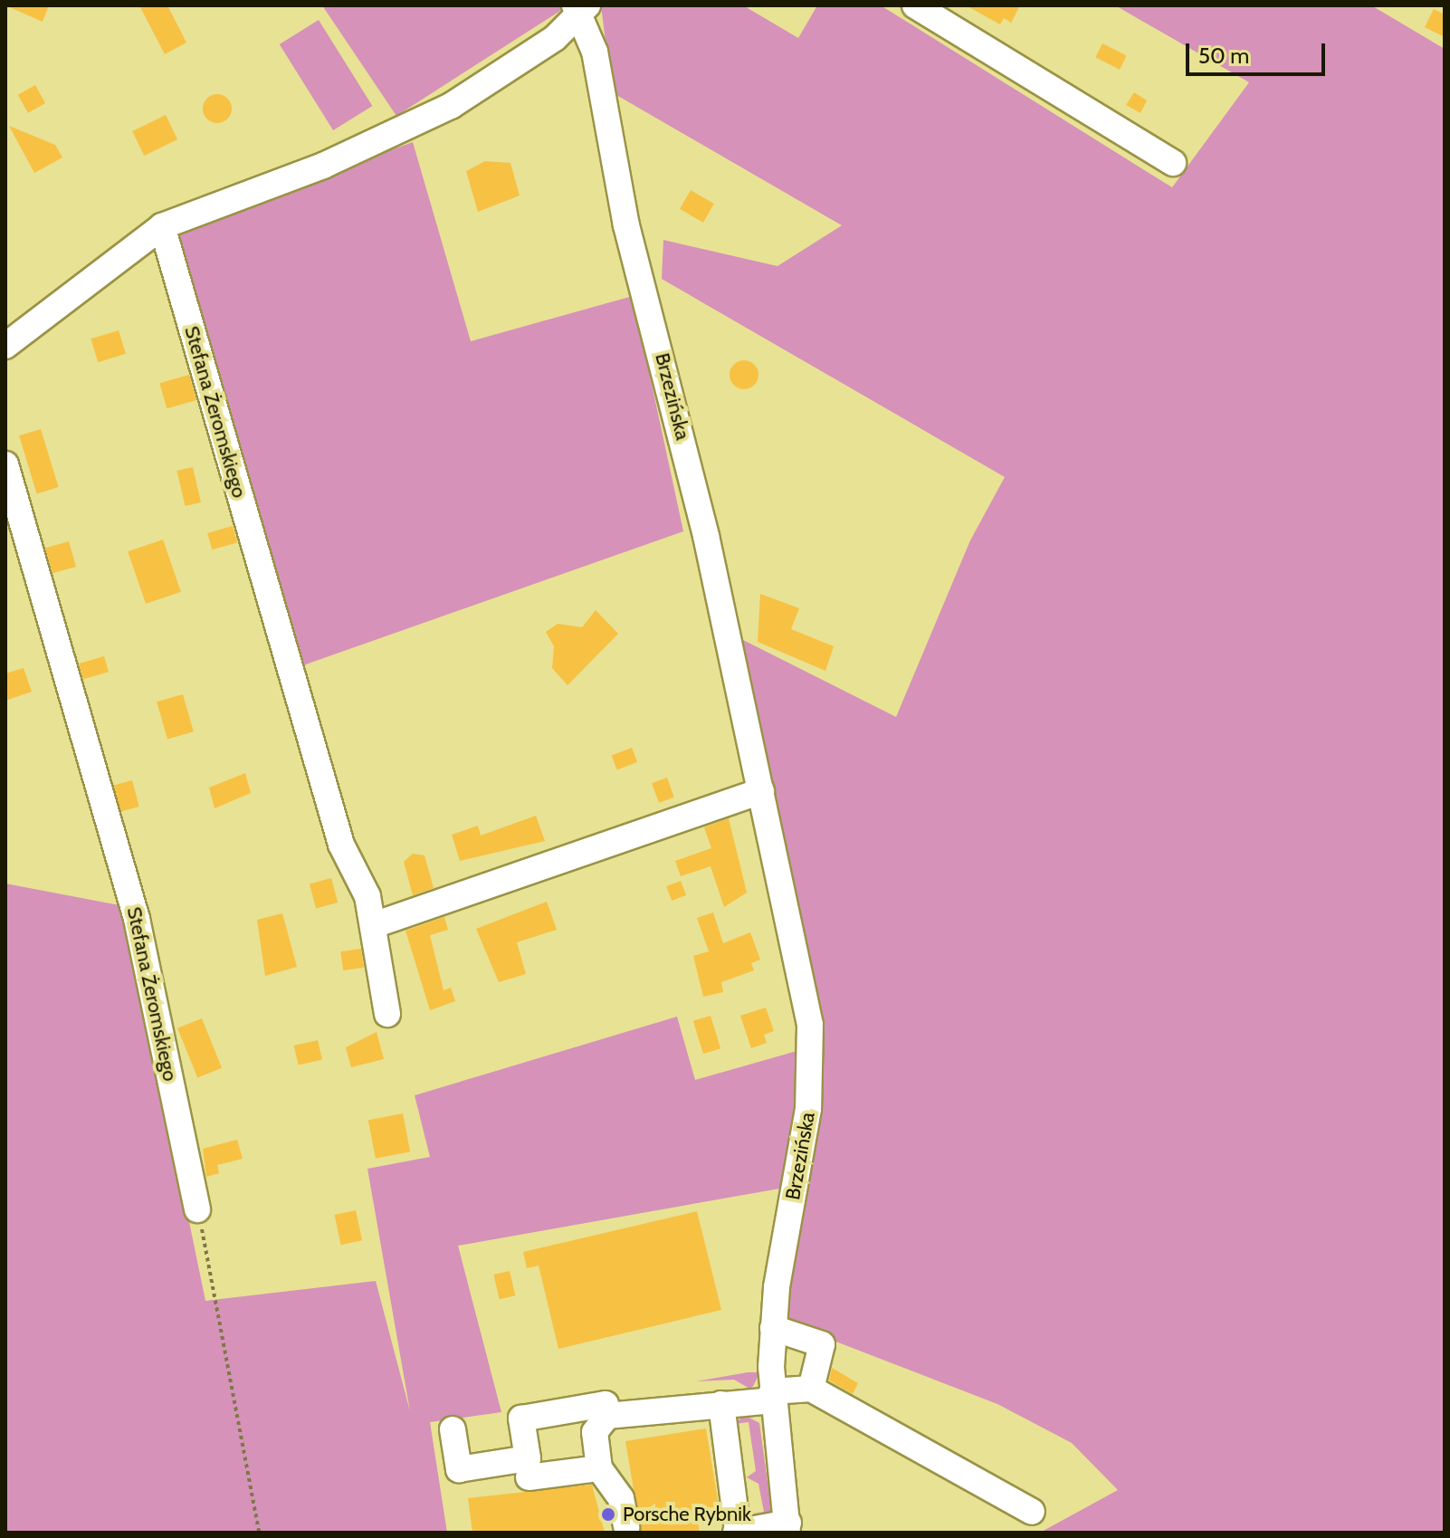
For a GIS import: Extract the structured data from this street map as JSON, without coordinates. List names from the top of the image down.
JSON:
{
  "streets": {
    "street": ["Brzezińska", "Stefana Żeromskiego"]
  },
  "places": ["Porsche Rybnik"],
  "scale_bar": "50 m"
}
